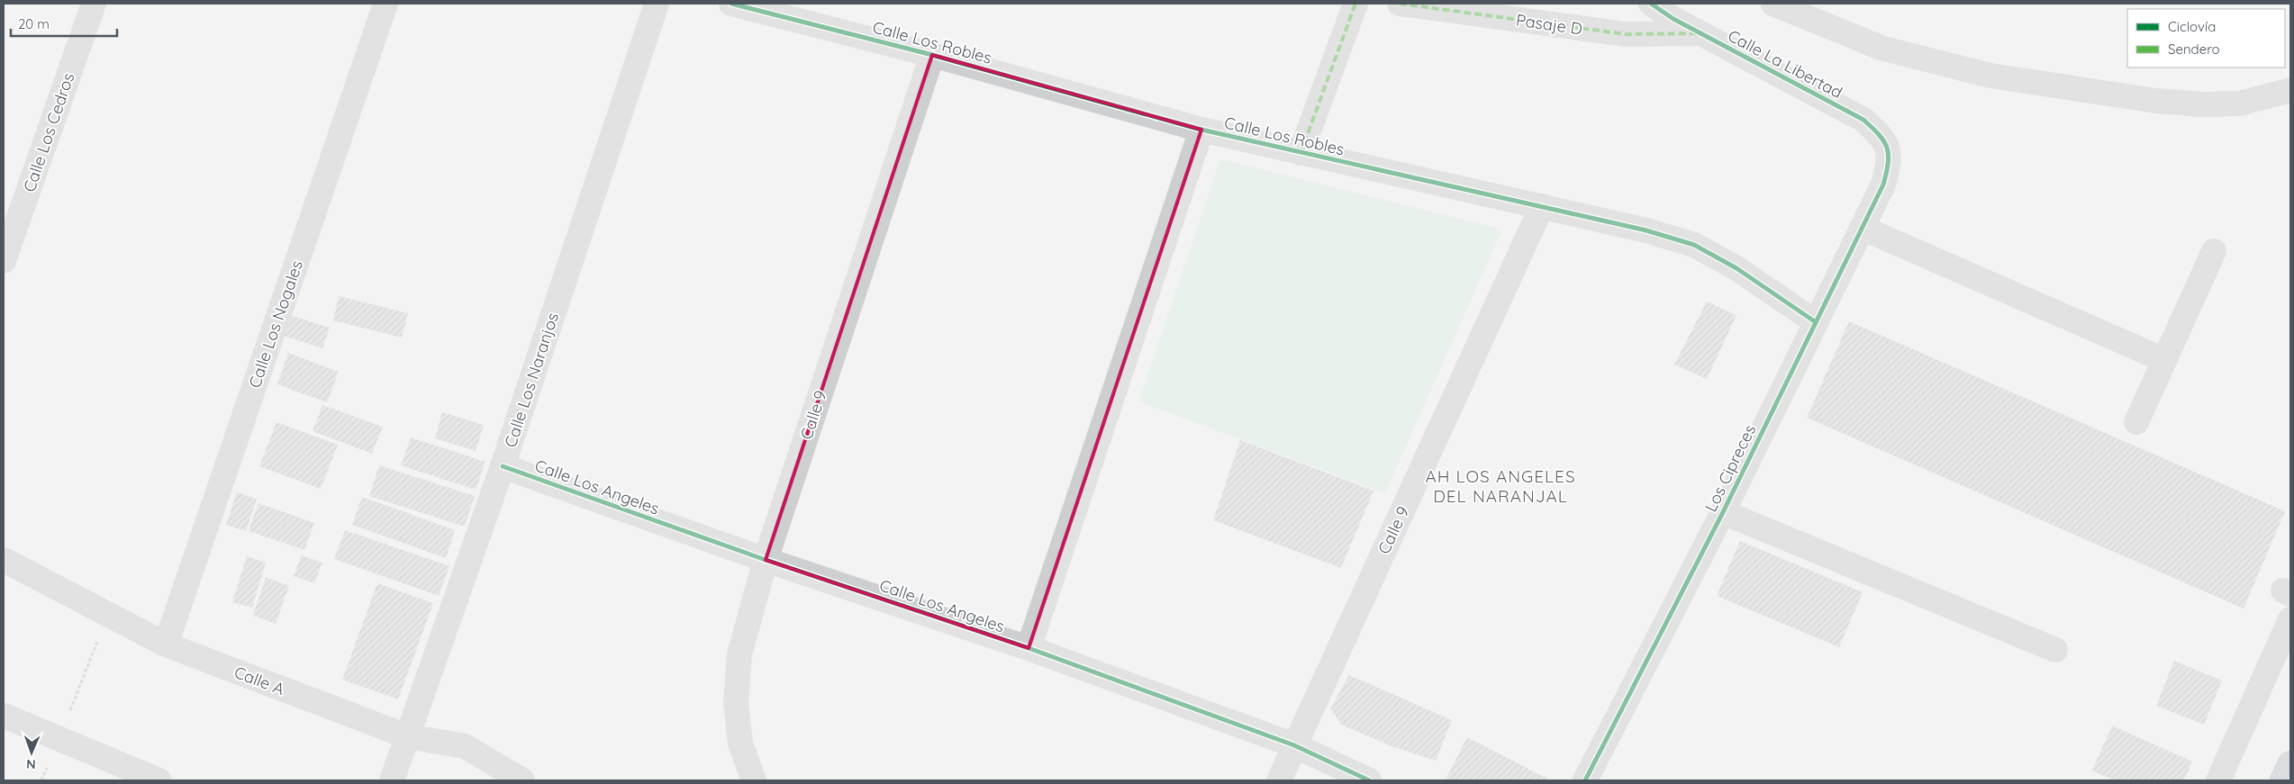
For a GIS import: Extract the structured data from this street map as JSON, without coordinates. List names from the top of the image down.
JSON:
{
  "streets": {
    "street": [
      "Pasaje D",
      "Calle Los Robles",
      "Calle La Libertad",
      "Calle Los Cedros",
      "Calle Los Nogales",
      "Calle Los Naranjos",
      "Calle 9",
      "Los Cipreces",
      "Calle Los Angeles",
      "Calle A"
    ]
  },
  "crossings": [
    ["Pasaje D", "Calle La Libertad"],
    ["Calle Los Robles", "Calle 9"],
    ["Calle Los Robles", "Los Cipreces"],
    ["Calle La Libertad", "Los Cipreces"],
    ["Calle Los Nogales", "Calle A"],
    ["Calle Los Naranjos", "Calle Los Angeles"],
    ["Calle Los Naranjos", "Calle A"],
    ["Calle 9", "Calle Los Angeles"]
  ],
  "districts": ["AH LOS ANGELES DEL NARANJAL"],
  "legend": ["Ciclovía", "Sendero"],
  "scale_bar": "20 m",
  "north": "bottom"
}
